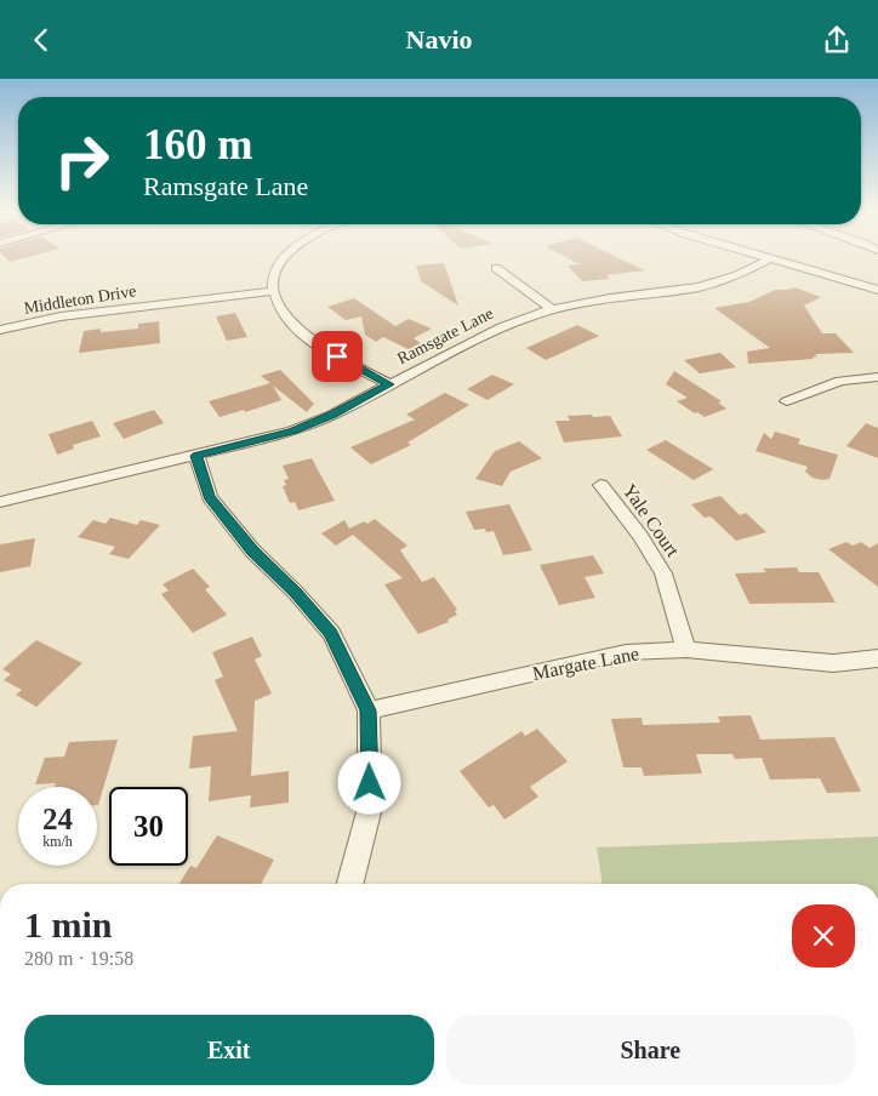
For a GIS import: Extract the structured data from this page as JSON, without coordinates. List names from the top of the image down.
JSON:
{
  "streets": {
    "street": [
      "Middleton Drive",
      "Ramsgate Lane",
      "Yale Court",
      "Margate Lane"
    ]
  },
  "crossings": [
    ["Yale Court", "Margate Lane"]
  ],
  "page": {
    "header": "Navio",
    "turn": ["160 m", "Ramsgate Lane"],
    "speed": "24 km/h",
    "limit": "30",
    "heading": ["1 min", "280 m · 19:58"],
    "buttons": ["Exit", "Share"]
  }
}
